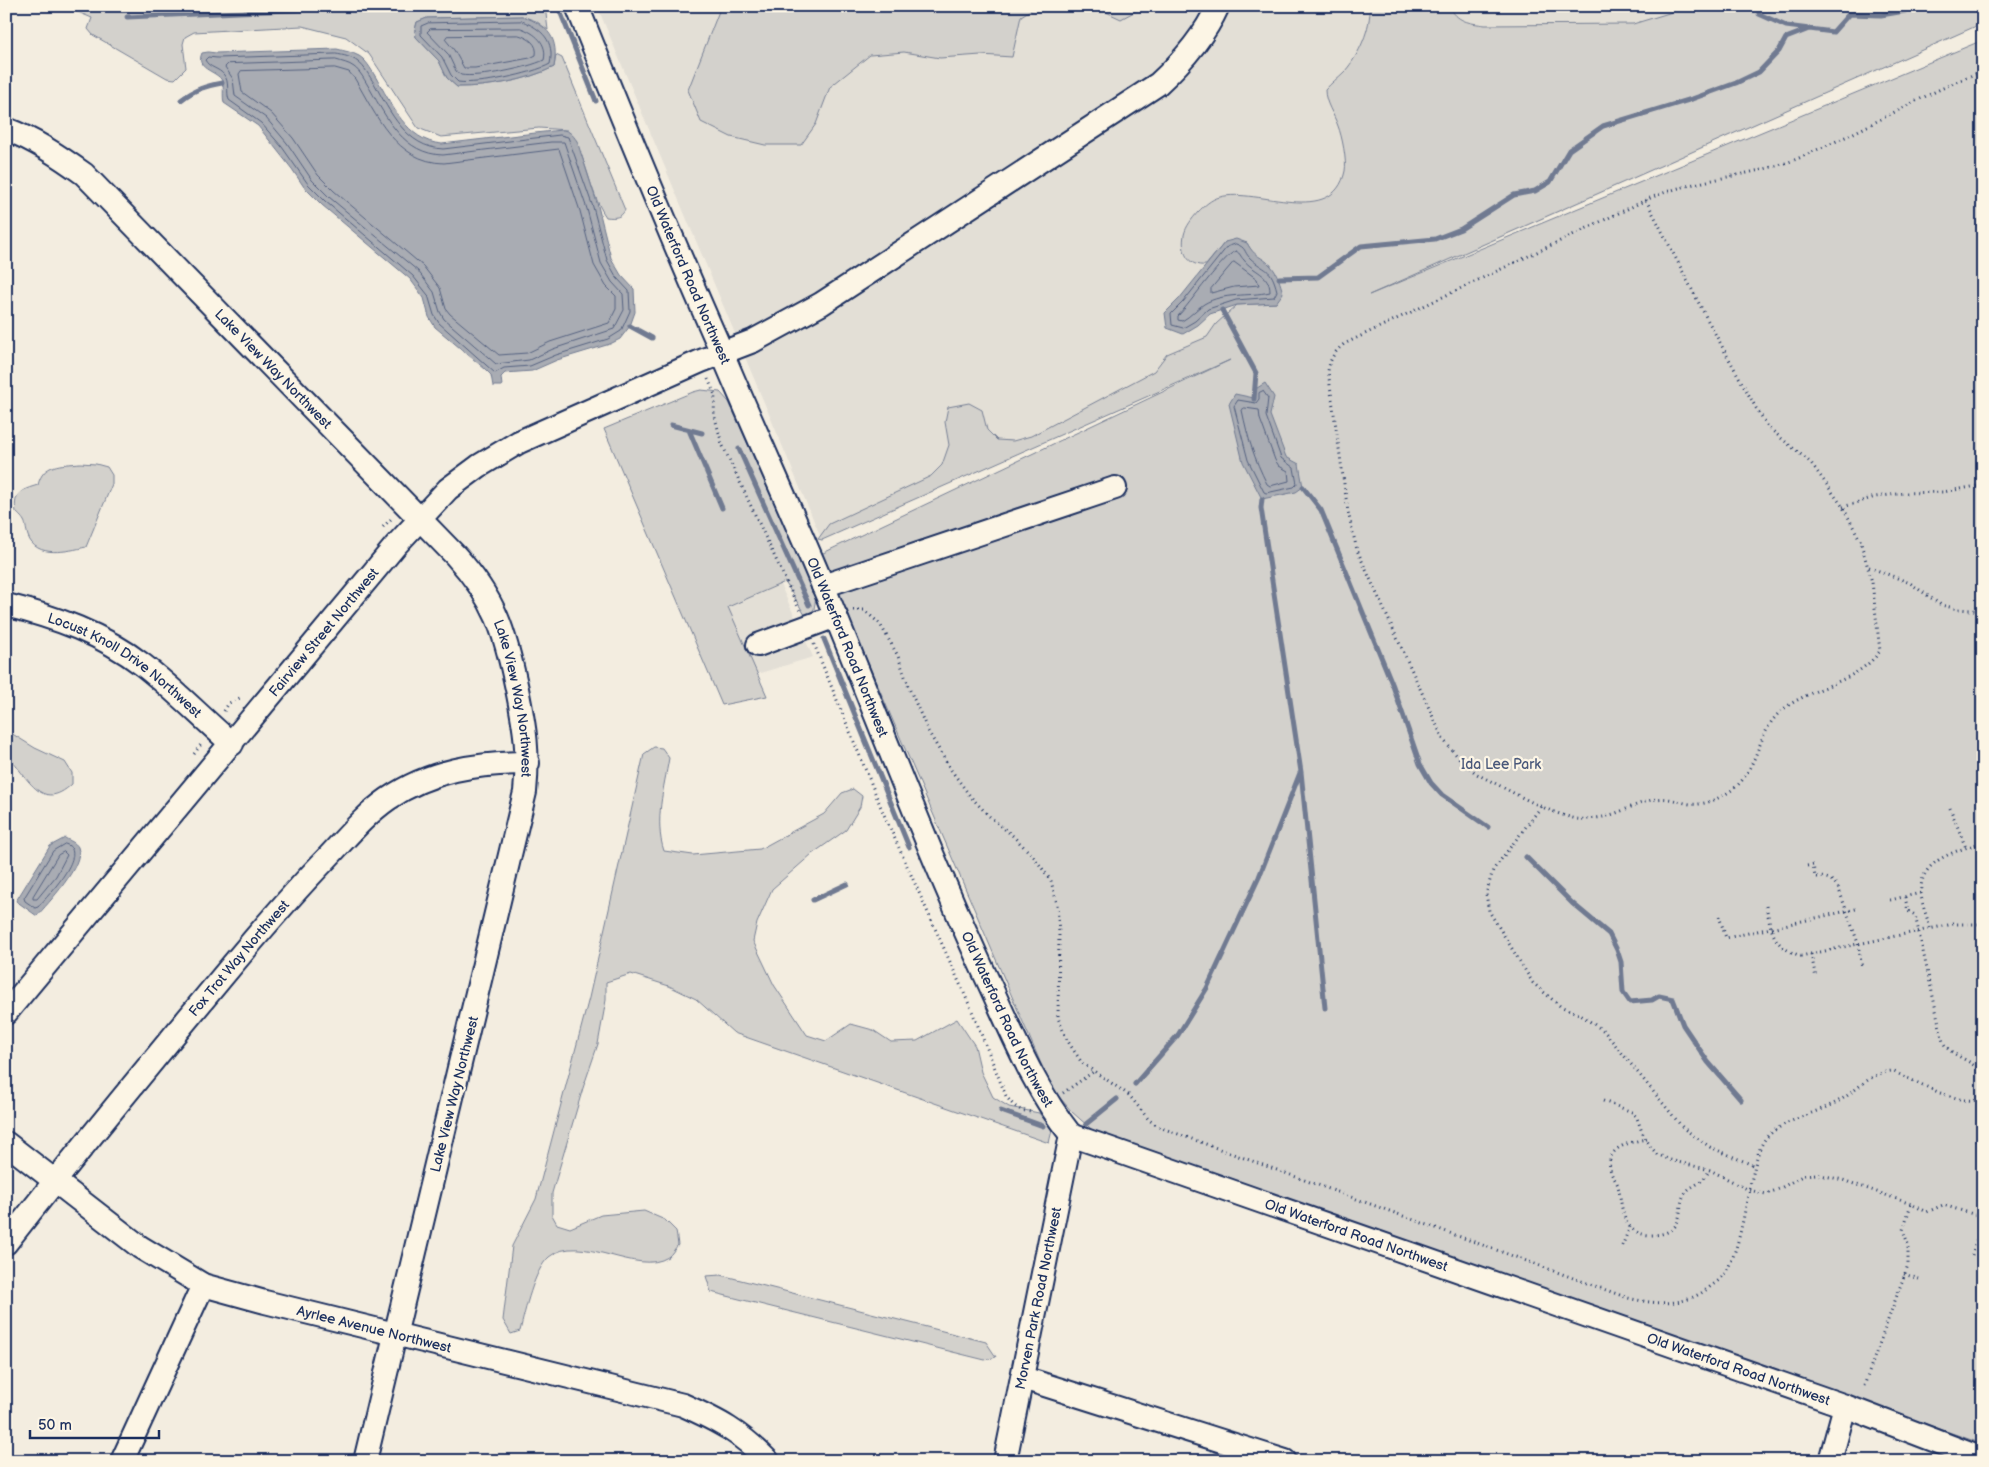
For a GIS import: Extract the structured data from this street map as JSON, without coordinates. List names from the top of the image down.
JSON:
{
  "streets": {
    "street": [
      "Old Waterford Road Northwest",
      "Lake View Way Northwest",
      "Fairview Street Northwest",
      "Locust Knoll Drive Northwest",
      "Fox Trot Way Northwest",
      "Morven Park Road Northwest",
      "Ayrlee Avenue Northwest"
    ]
  },
  "crossings": [
    ["Old Waterford Road Northwest", "Fairview Street Northwest"],
    ["Old Waterford Road Northwest", "Morven Park Road Northwest"],
    ["Lake View Way Northwest", "Fairview Street Northwest"],
    ["Lake View Way Northwest", "Fox Trot Way Northwest"],
    ["Lake View Way Northwest", "Ayrlee Avenue Northwest"],
    ["Fairview Street Northwest", "Locust Knoll Drive Northwest"],
    ["Fox Trot Way Northwest", "Ayrlee Avenue Northwest"]
  ],
  "parks": ["Ida Lee Park"],
  "scale_bar": "50 m"
}
